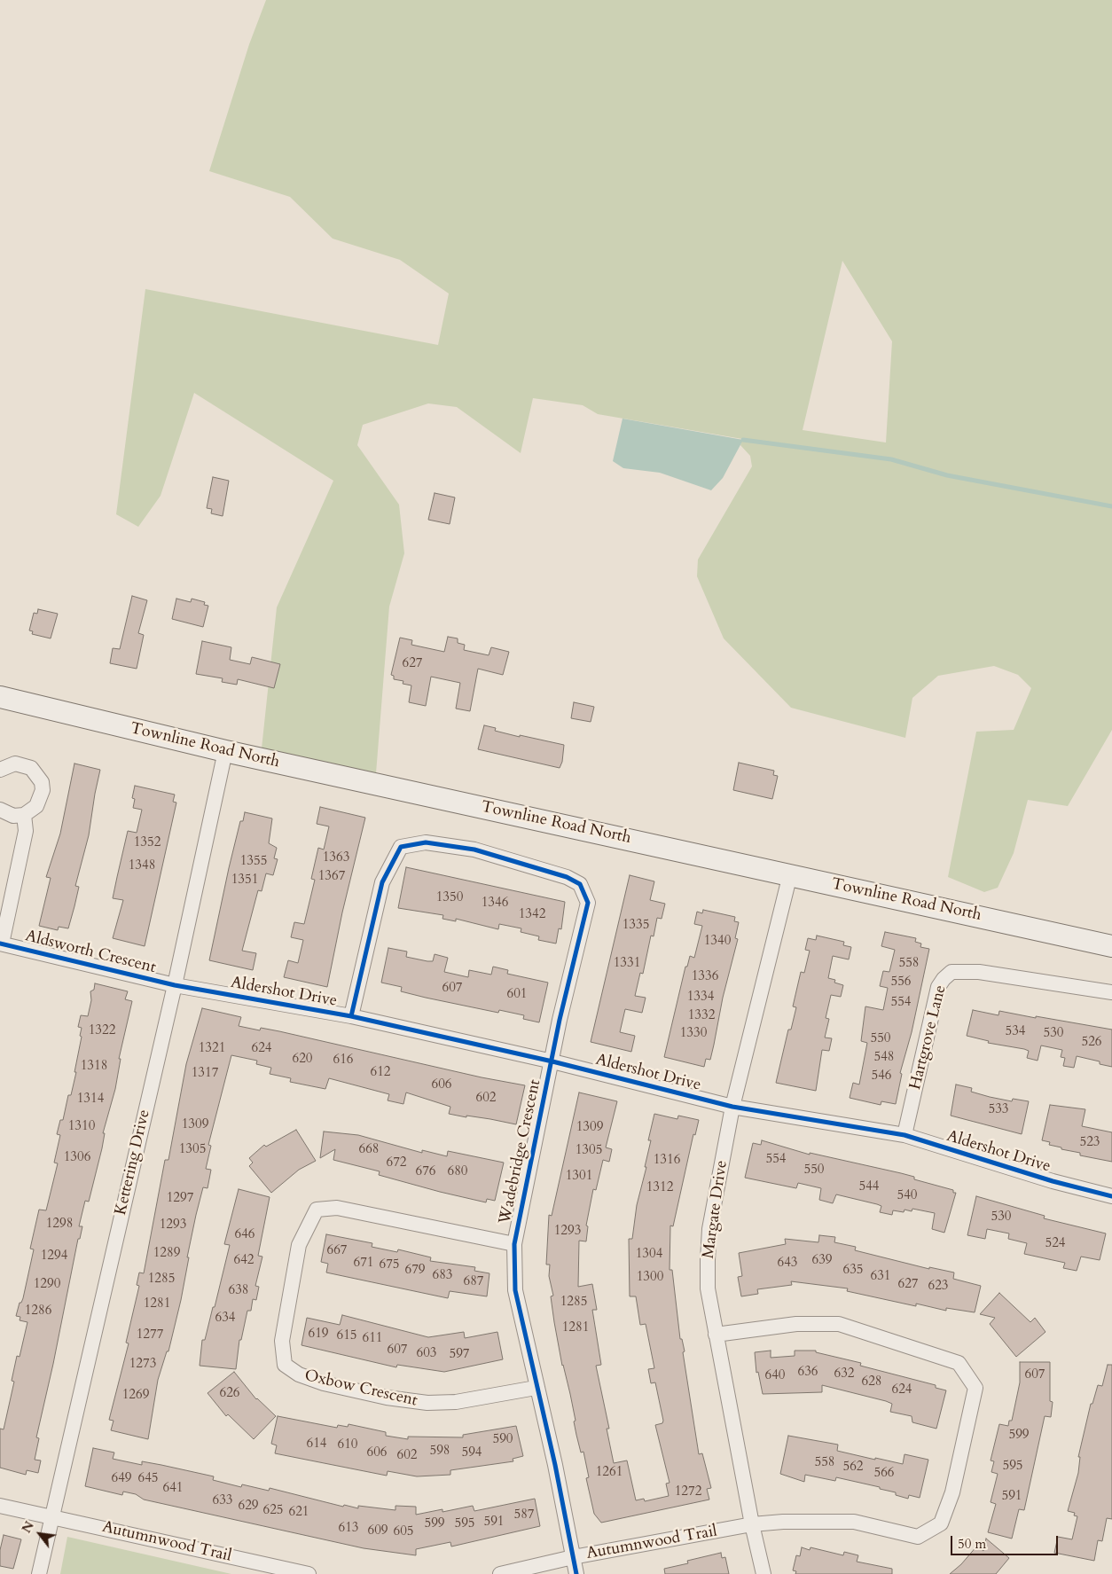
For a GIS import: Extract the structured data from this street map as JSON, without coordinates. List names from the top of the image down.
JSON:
{
  "streets": {
    "main road": ["Townline Road North"],
    "street": [
      "Aldsworth Crescent",
      "Aldershot Drive",
      "Hartgrove Lane",
      "Wadebridge Crescent",
      "Kettering Drive",
      "Margate Drive",
      "Oxbow Crescent",
      "Autumnwood Trail"
    ]
  },
  "crossings": [
    ["Townline Road North", "Kettering Drive"],
    ["Townline Road North", "Margate Drive"],
    ["Aldsworth Crescent", "Aldershot Drive"],
    ["Aldsworth Crescent", "Kettering Drive"],
    ["Aldershot Drive", "Hartgrove Lane"],
    ["Aldershot Drive", "Wadebridge Crescent"],
    ["Aldershot Drive", "Kettering Drive"],
    ["Aldershot Drive", "Margate Drive"],
    ["Wadebridge Crescent", "Oxbow Crescent"],
    ["Wadebridge Crescent", "Autumnwood Trail"],
    ["Kettering Drive", "Autumnwood Trail"],
    ["Margate Drive", "Autumnwood Trail"]
  ],
  "house_numbers": [
    "627",
    "1352",
    "1363",
    "1355",
    "1348",
    "1367",
    "1351",
    "1350",
    "1346",
    "1342",
    "1335",
    "1340",
    "1331",
    "558",
    "1336",
    "556",
    "607",
    "601",
    "1334",
    "554",
    "1332",
    "1322",
    "534",
    "1330",
    "530",
    "550",
    "526",
    "1321",
    "624",
    "548",
    "620",
    "616",
    "1318",
    "612",
    "1317",
    "546",
    "606",
    "602",
    "1314",
    "533",
    "1309",
    "1310",
    "1309",
    "523",
    "1305",
    "668",
    "1305",
    "1306",
    "554",
    "1316",
    "672",
    "550",
    "676",
    "680",
    "1301",
    "544",
    "1312",
    "540",
    "1297",
    "530",
    "1298",
    "1293",
    "1293",
    "646",
    "524",
    "667",
    "1289",
    "1304",
    "1294",
    "642",
    "639",
    "671",
    "643",
    "675",
    "679",
    "635",
    "683",
    "631",
    "1300",
    "1285",
    "687",
    "1290",
    "627",
    "623",
    "638",
    "1285",
    "1281",
    "1286",
    "634",
    "1281",
    "619",
    "1277",
    "615",
    "611",
    "607",
    "603",
    "597",
    "1273",
    "636",
    "632",
    "607",
    "640",
    "628",
    "624",
    "626",
    "1269",
    "599",
    "590",
    "614",
    "610",
    "598",
    "606",
    "594",
    "602",
    "558",
    "595",
    "562",
    "1261",
    "566",
    "649",
    "645",
    "641",
    "1272",
    "591",
    "633",
    "629",
    "625",
    "621",
    "587",
    "591",
    "599",
    "595",
    "613",
    "609",
    "605"
  ],
  "scale_bar": "50 m",
  "north": "top left"
}
